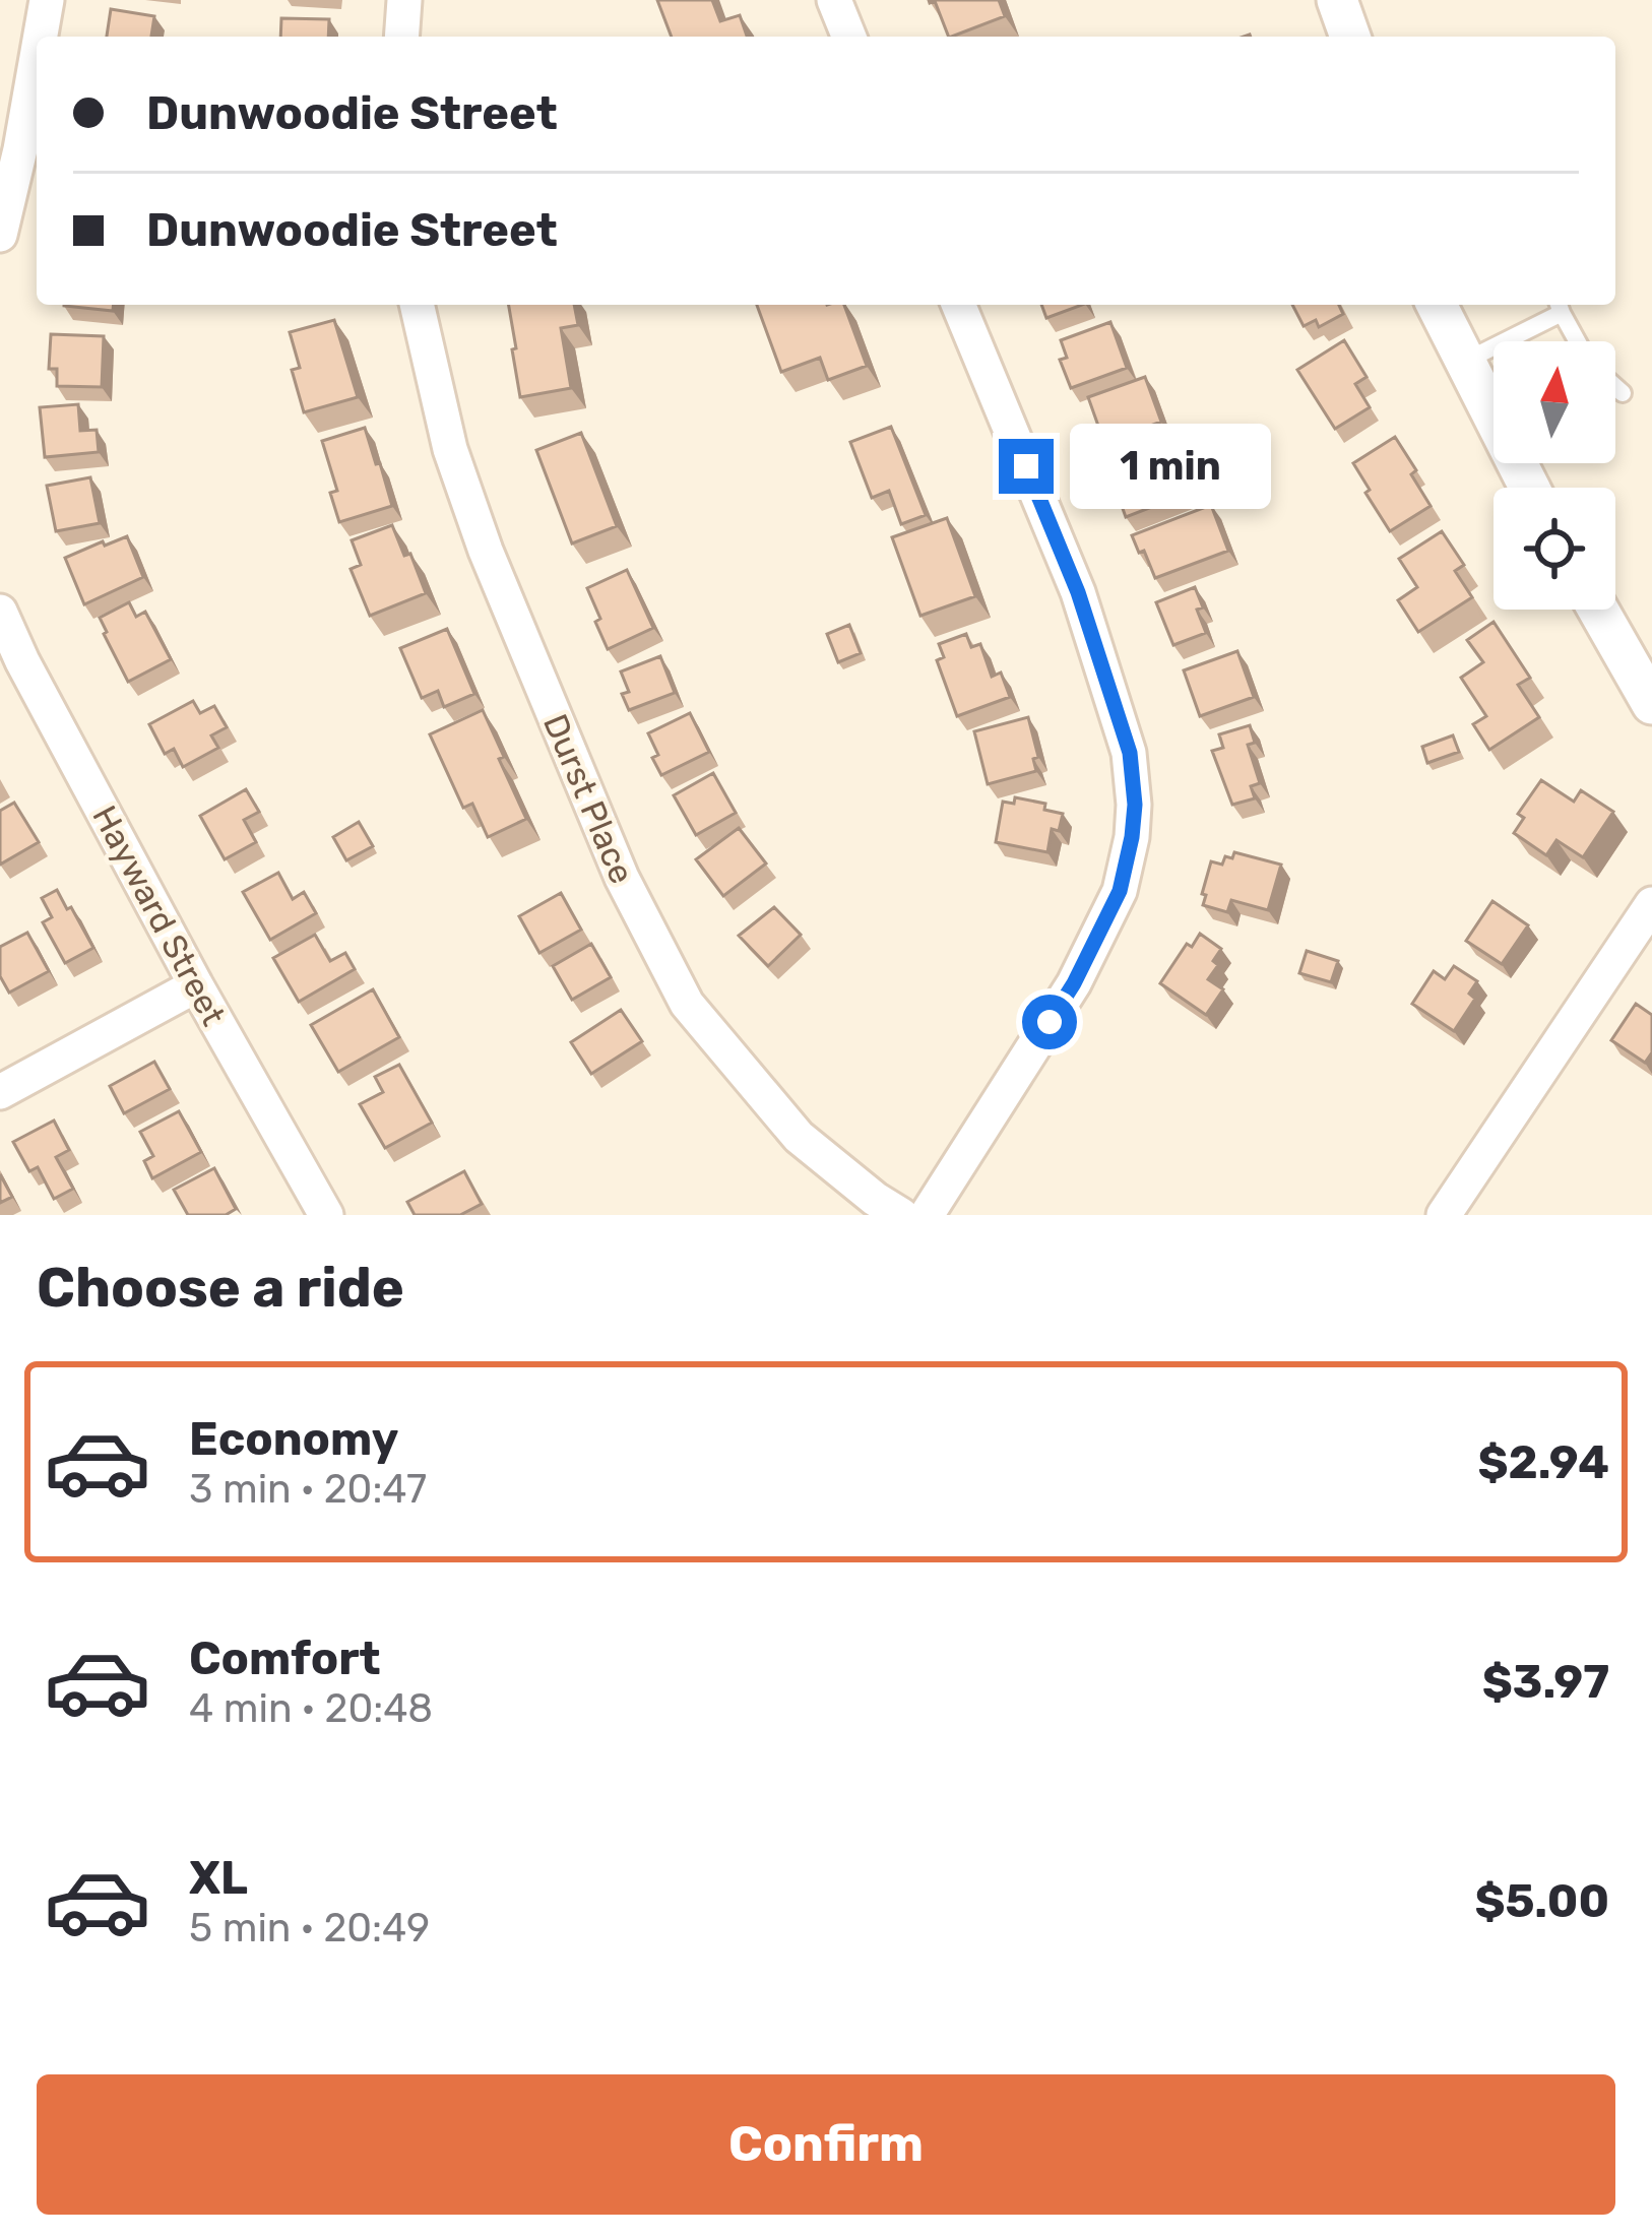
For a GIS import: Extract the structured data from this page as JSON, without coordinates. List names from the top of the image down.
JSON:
{
  "streets": {
    "street": ["Durst Place", "Hayward Street"]
  },
  "north": "top",
  "page": {
    "banner": ["Dunwoodie Street", "Dunwoodie Street"],
    "bubble": "1 min",
    "heading": "Choose a ride",
    "list": [
      {
        "name": "Economy",
        "note": "3 min · 20:47",
        "value": "$2.94"
      },
      {
        "name": "Comfort",
        "note": "4 min · 20:48",
        "value": "$3.97"
      },
      {
        "name": "XL",
        "note": "5 min · 20:49",
        "value": "$5.00"
      }
    ],
    "buttons": "Confirm"
  }
}
